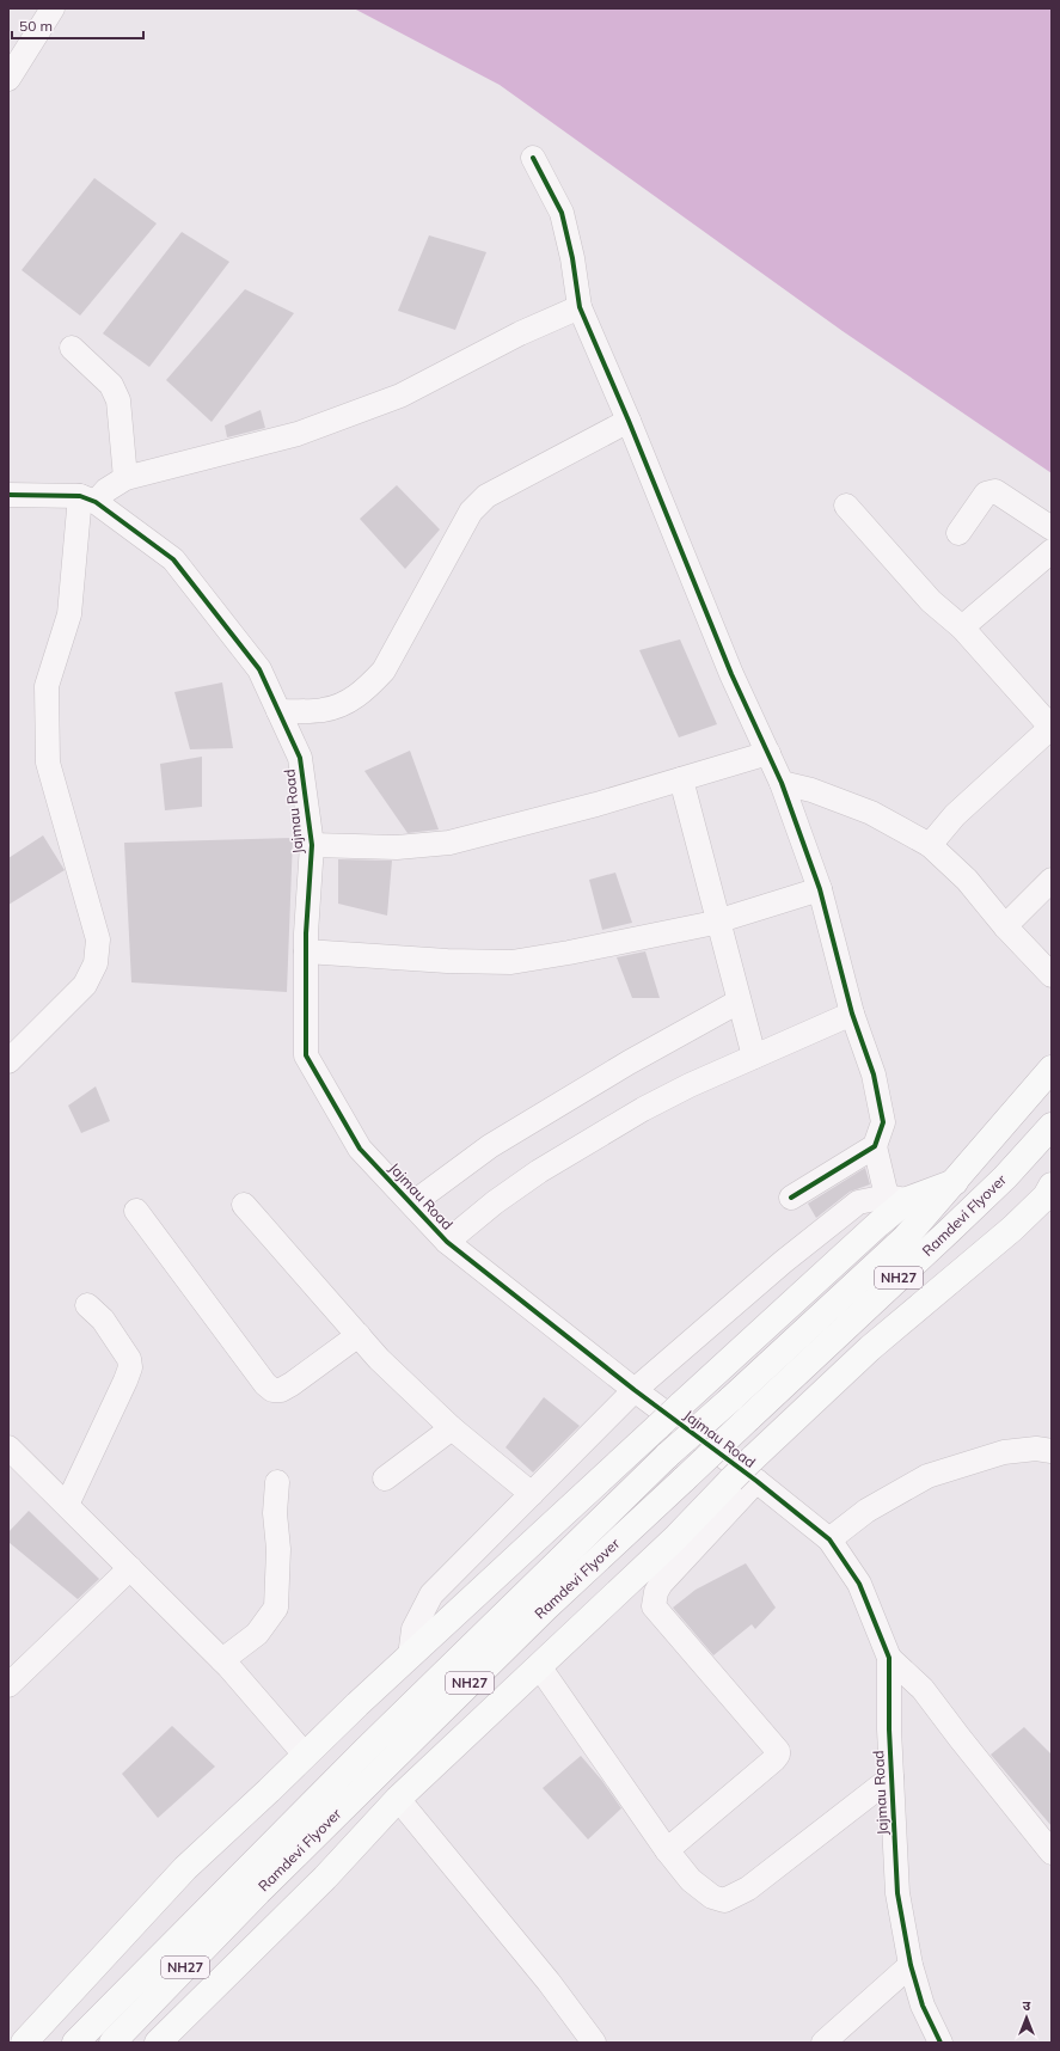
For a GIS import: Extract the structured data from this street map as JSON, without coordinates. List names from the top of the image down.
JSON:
{
  "streets": {
    "main road": ["Ramdevi Flyover", "NH27"],
    "street": ["Jajmau Road"]
  },
  "crossings": [
    ["Ramdevi Flyover", "NH27"]
  ],
  "scale_bar": "50 m",
  "north": "top"
}
